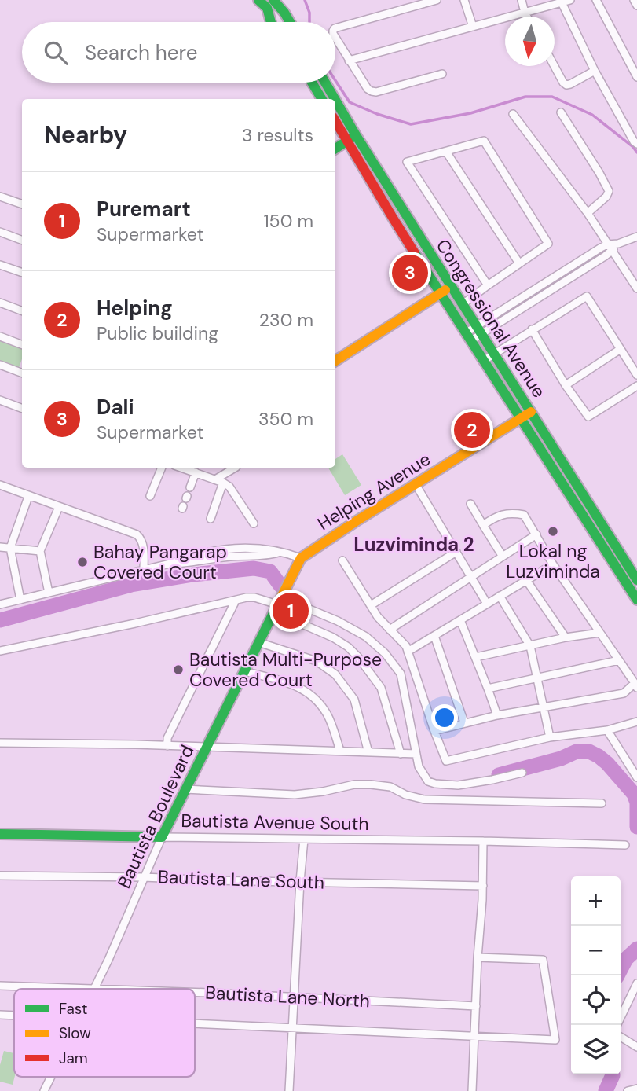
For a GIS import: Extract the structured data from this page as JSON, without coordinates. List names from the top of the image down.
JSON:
{
  "streets": {
    "main road": [
      "Congressional Avenue",
      "Helping Avenue",
      "Bautista Boulevard",
      "Bautista Avenue South"
    ],
    "street": ["Bautista Lane South", "Bautista Lane North"]
  },
  "crossings": [
    ["Congressional Avenue", "Helping Avenue"],
    ["Helping Avenue", "Bautista Boulevard"],
    ["Bautista Boulevard", "Bautista Avenue South"],
    ["Bautista Boulevard", "Bautista Lane South"],
    ["Bautista Boulevard", "Bautista Lane North"]
  ],
  "districts": ["Luzviminda 2"],
  "places": ["Lokal ng Luzviminda", "Bahay Pangarap Covered Court", "Bautista Multi-Purpose Covered Court"],
  "legend": ["Fast", "Slow", "Jam"],
  "north": "bottom",
  "page": {
    "search": "Search here",
    "heading": ["Nearby", "3 results"],
    "list": [
      {
        "mark": "1",
        "name": "Puremart",
        "note": "Supermarket",
        "value": "150 m"
      },
      {
        "mark": "2",
        "name": "Helping",
        "note": "Public building",
        "value": "230 m"
      },
      {
        "mark": "3",
        "name": "Dali",
        "note": "Supermarket",
        "value": "350 m"
      }
    ],
    "pins": ["3", "2", "1"],
    "map_buttons": ["+", "−"]
  }
}
